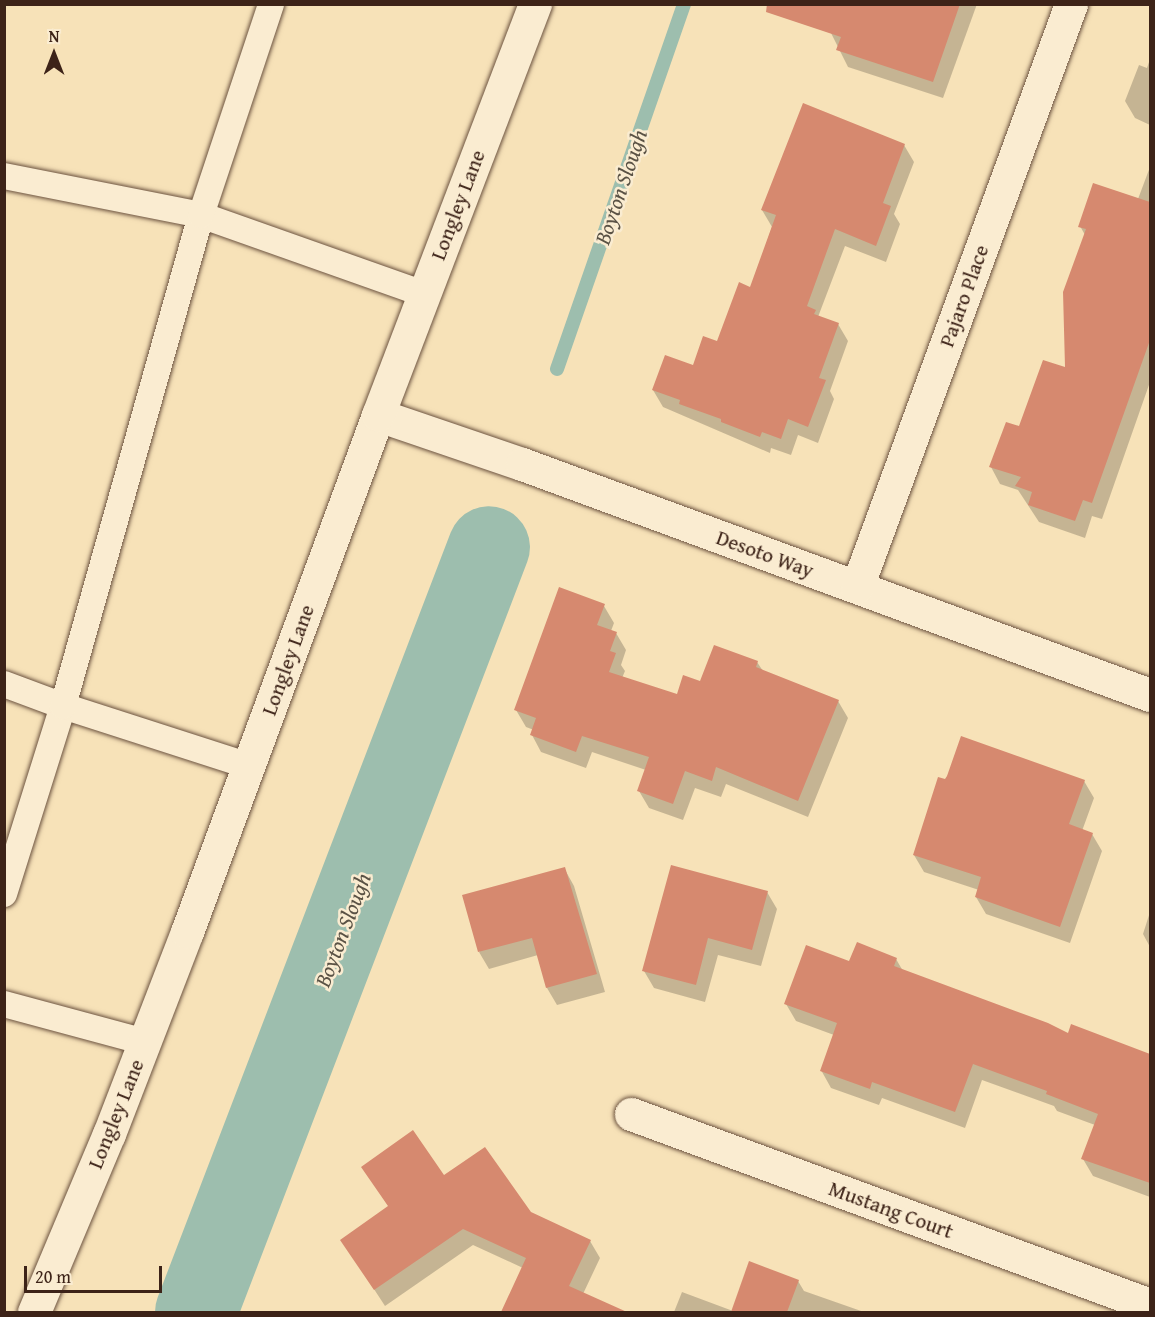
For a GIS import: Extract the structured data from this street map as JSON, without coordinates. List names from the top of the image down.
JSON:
{
  "streets": {
    "street": [
      "Longley Lane",
      "Pajaro Place",
      "Desoto Way",
      "Mustang Court"
    ]
  },
  "crossings": [
    ["Longley Lane", "Desoto Way"],
    ["Pajaro Place", "Desoto Way"]
  ],
  "water": ["Boyton Slough"],
  "scale_bar": "20 m",
  "north": "top"
}
